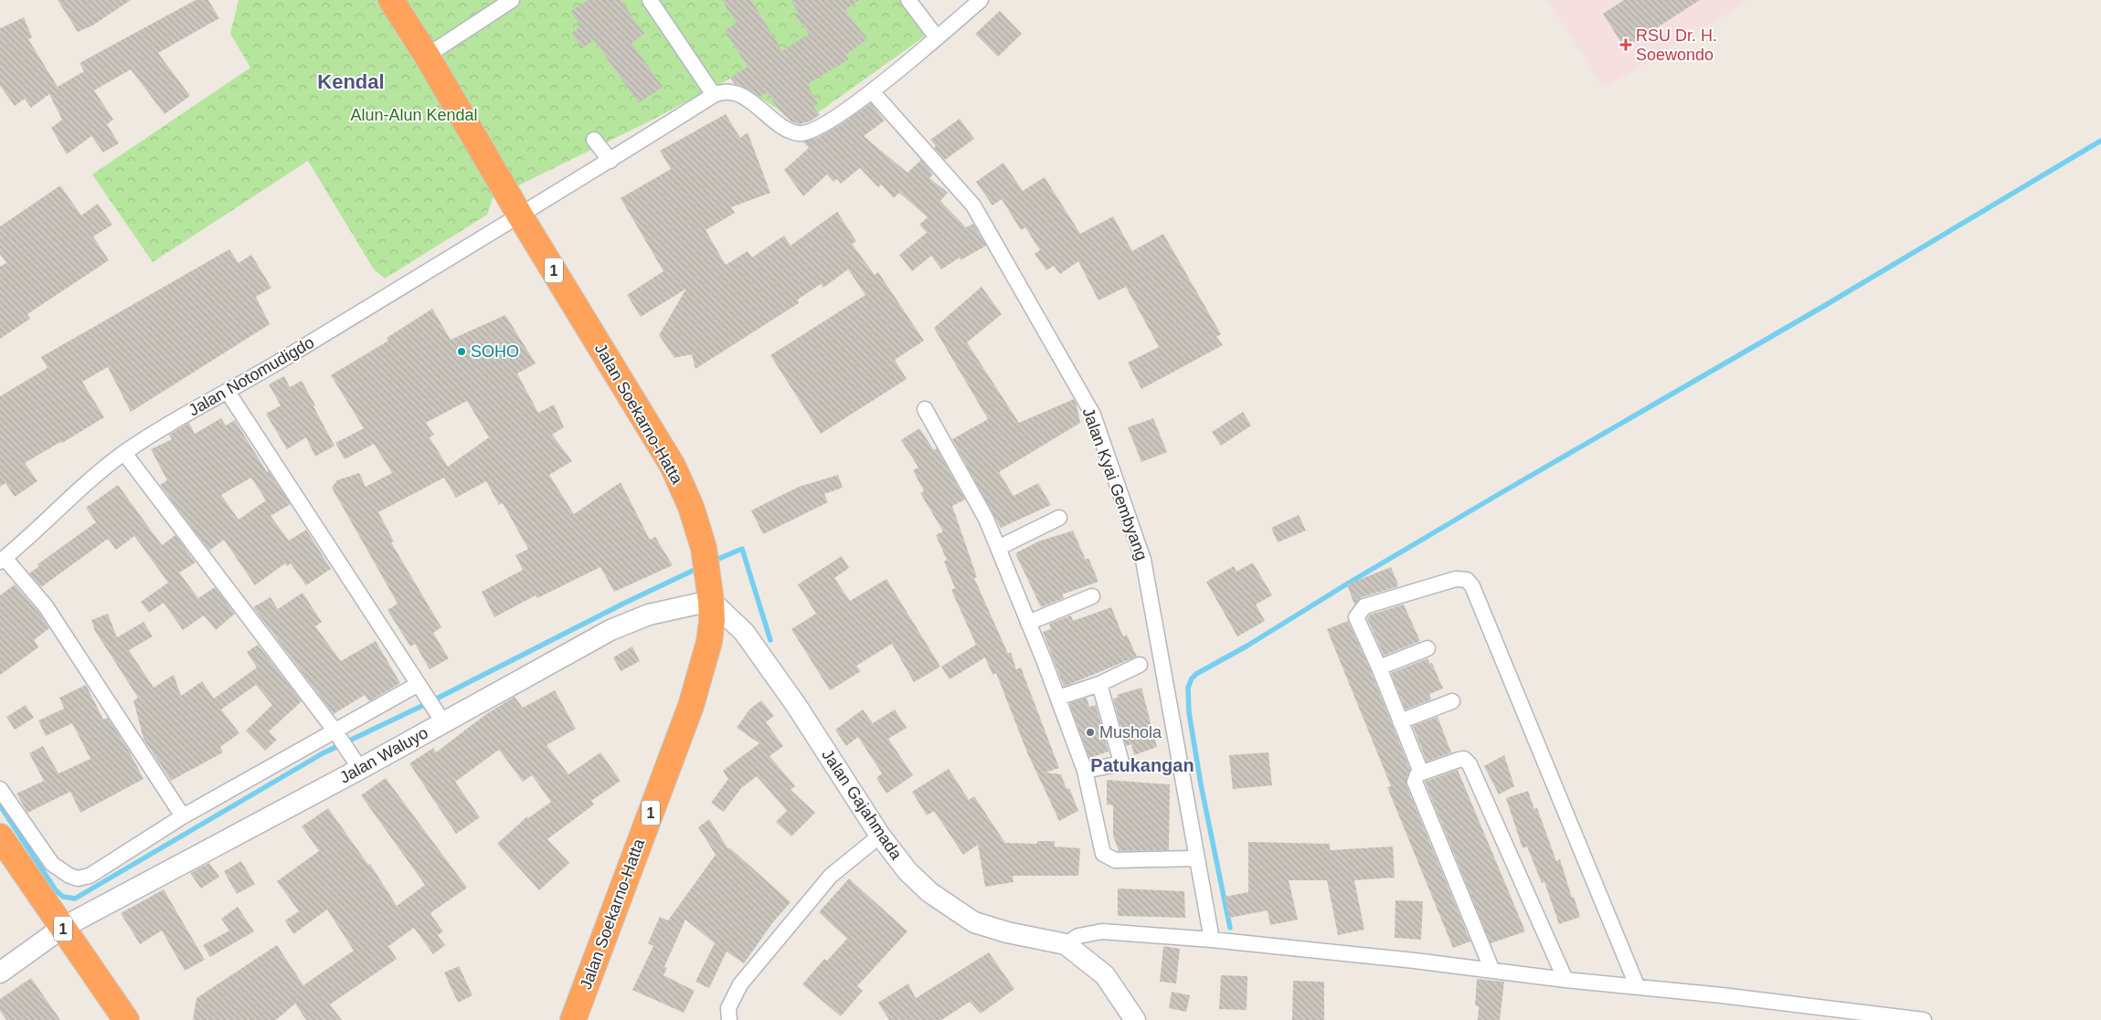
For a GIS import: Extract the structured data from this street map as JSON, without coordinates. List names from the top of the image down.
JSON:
{
  "streets": {
    "highway": ["1", "Jalan Soekarno-Hatta"],
    "street": [
      "Jalan Notomudigdo",
      "Jalan Kyai Gembyang",
      "Jalan Waluyo",
      "Jalan Gajahmada"
    ]
  },
  "crossings": [
    ["1", "Jalan Waluyo"],
    ["Jalan Notomudigdo", "Jalan Soekarno-Hatta"],
    ["Jalan Soekarno-Hatta", "Jalan Waluyo"],
    ["Jalan Soekarno-Hatta", "Jalan Gajahmada"],
    ["Jalan Waluyo", "Jalan Gajahmada"]
  ],
  "districts": ["Kendal", "Patukangan"],
  "parks": ["Alun-Alun Kendal"],
  "places": {
    "health": ["RSU Dr. H. Soewondo"],
    "other": ["SOHO", "Mushola"]
  }
}
